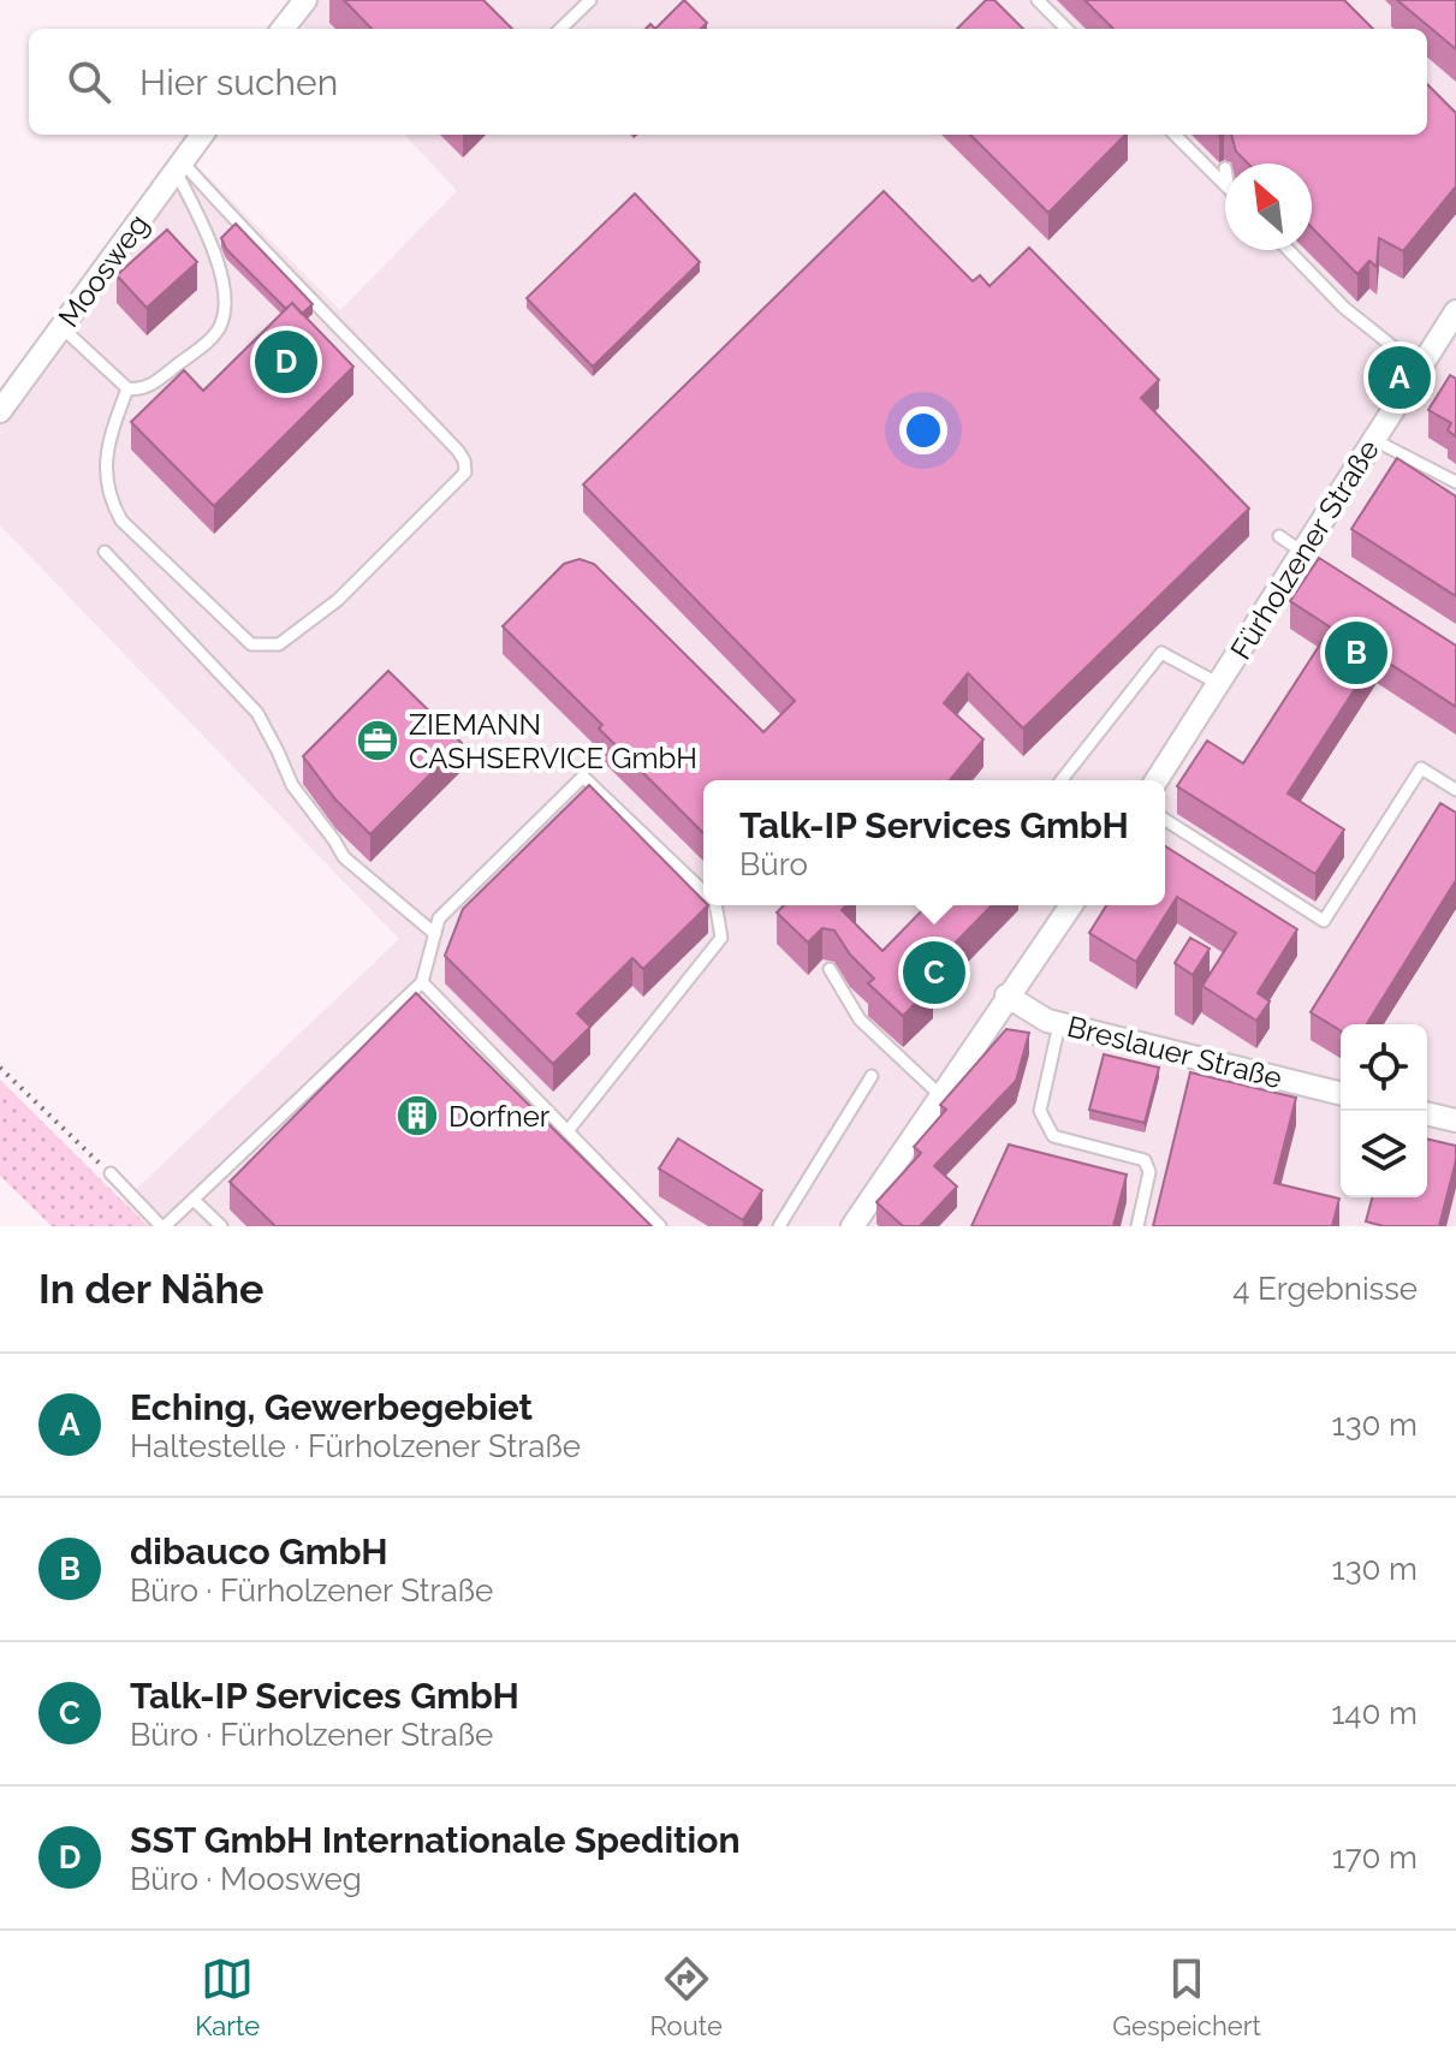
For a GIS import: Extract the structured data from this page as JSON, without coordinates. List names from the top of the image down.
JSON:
{
  "streets": {
    "street": ["Moosweg", "Fürholzener Straße", "Breslauer Straße"]
  },
  "places": {
    "office": ["ZIEMANN CASHSERVICE GmbH"],
    "building": ["Dorfner"]
  },
  "north": "top left",
  "page": {
    "search": "Hier suchen",
    "pins": [
      "D",
      "A",
      "B",
      "C"
    ],
    "popup": ["Talk-IP Services GmbH", "Büro"],
    "heading": ["In der Nähe", "4 Ergebnisse"],
    "list": [
      {
        "mark": "A",
        "name": "Eching, Gewerbegebiet",
        "note": "Haltestelle · Fürholzener Straße",
        "value": "130 m"
      },
      {
        "mark": "B",
        "name": "dibauco GmbH",
        "note": "Büro · Fürholzener Straße",
        "value": "130 m"
      },
      {
        "mark": "C",
        "name": "Talk-IP Services GmbH",
        "note": "Büro · Fürholzener Straße",
        "value": "140 m"
      },
      {
        "mark": "D",
        "name": "SST GmbH Internationale Spedition",
        "note": "Büro · Moosweg",
        "value": "170 m"
      }
    ],
    "nav": ["Karte", "Route", "Gespeichert"]
  }
}
